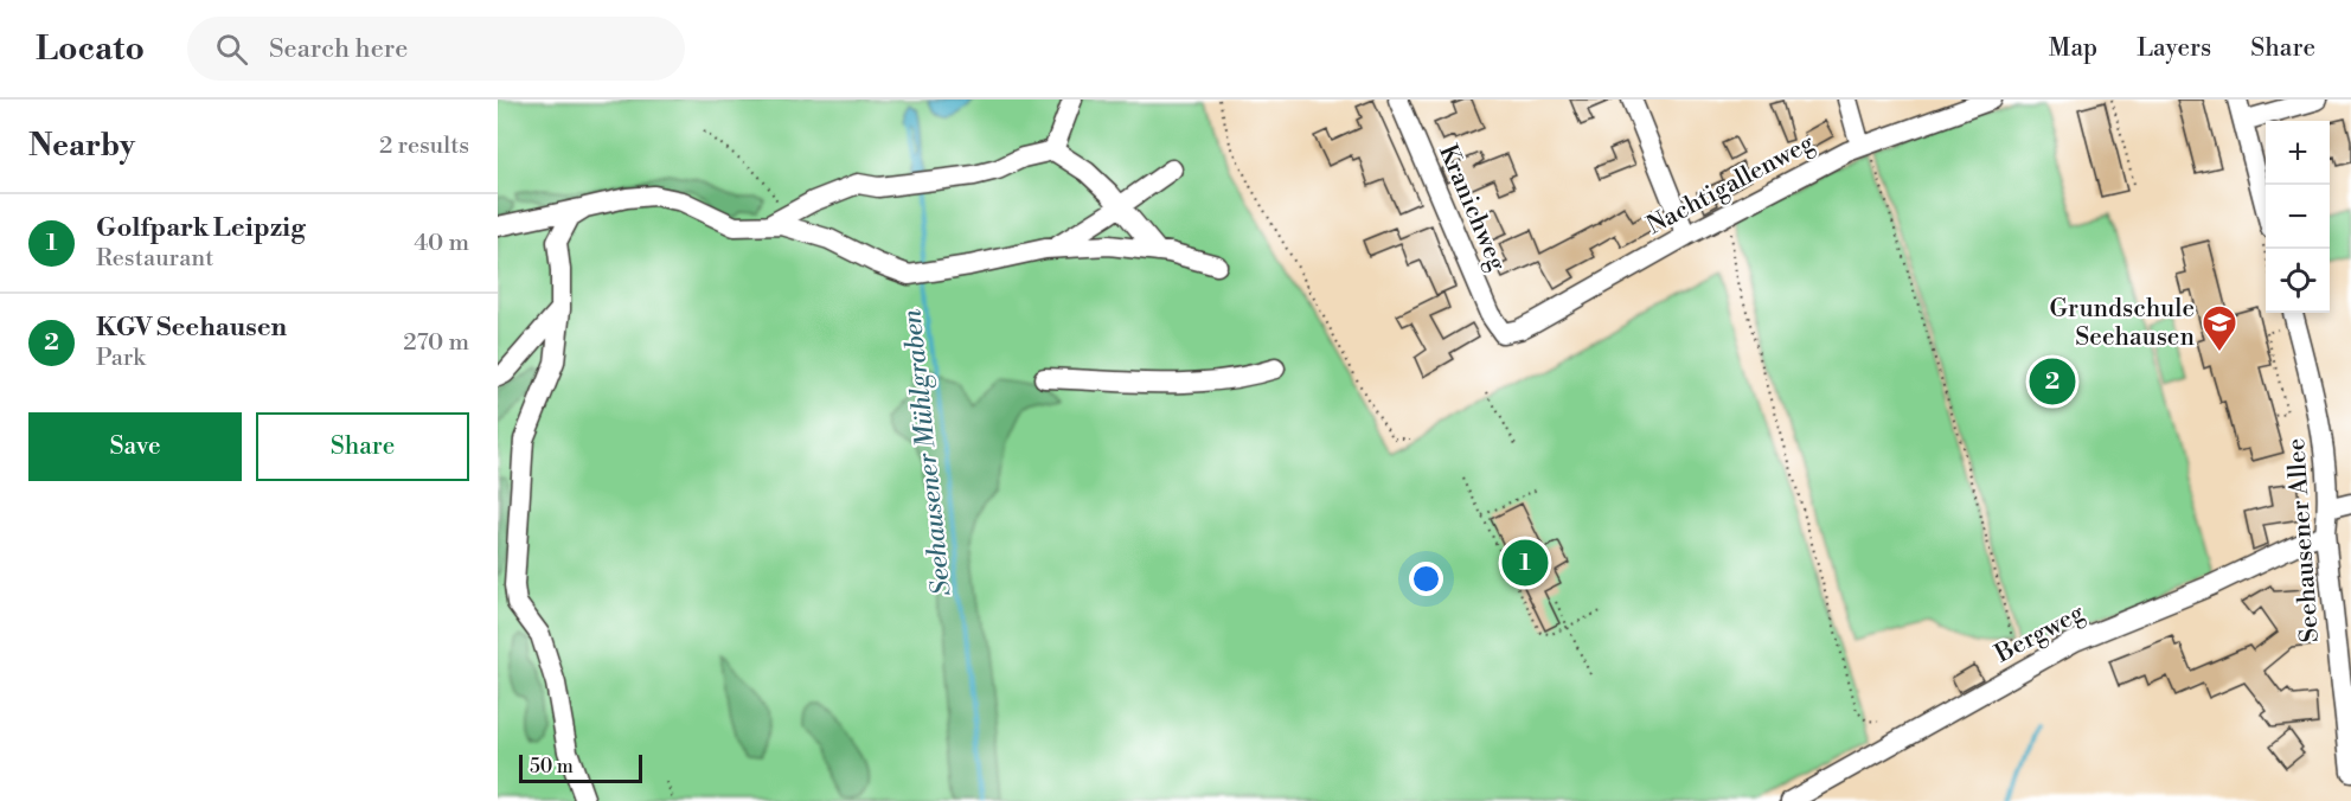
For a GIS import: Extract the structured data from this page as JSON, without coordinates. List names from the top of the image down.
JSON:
{
  "streets": {
    "street": [
      "Nachtigallenweg",
      "Kranichweg",
      "Seehausener Allee",
      "Bergweg"
    ]
  },
  "crossings": [
    ["Nachtigallenweg", "Kranichweg"],
    ["Seehausener Allee", "Bergweg"]
  ],
  "water": ["Seehausener Mühlgraben"],
  "places": {
    "school or university": ["Grundschule Seehausen"]
  },
  "scale_bar": "50 m",
  "page": {
    "header": "Locato",
    "search": "Search here",
    "nav": ["Map", "Layers", "Share"],
    "heading": ["Nearby", "2 results"],
    "map_buttons": ["+", "−"],
    "list": [
      {
        "mark": "1",
        "name": "Golfpark Leipzig",
        "note": "Restaurant",
        "value": "40 m"
      },
      {
        "mark": "2",
        "name": "KGV Seehausen",
        "note": "Park",
        "value": "270 m"
      }
    ],
    "pins": ["2", "1"],
    "buttons": ["Save", "Share"],
    "scale": "50 m"
  }
}
